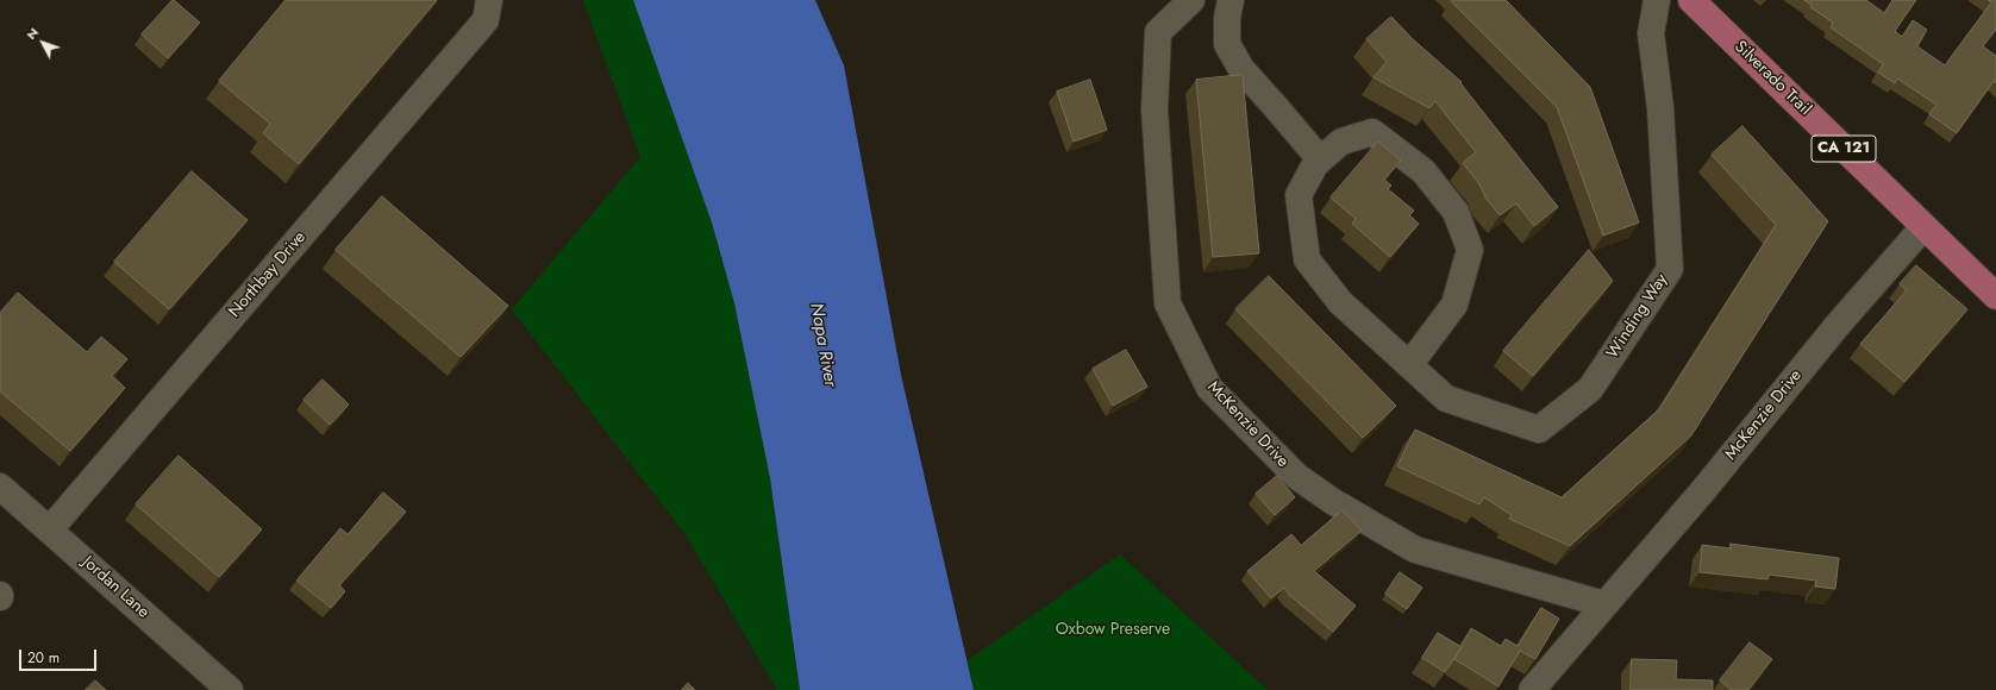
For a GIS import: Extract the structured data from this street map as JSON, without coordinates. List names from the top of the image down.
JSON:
{
  "streets": {
    "main road": ["Silverado Trail", "CA 121"],
    "street": [
      "Northbay Drive",
      "Winding Way",
      "McKenzie Drive",
      "Jordan Lane"
    ]
  },
  "crossings": [
    ["Silverado Trail", "McKenzie Drive"],
    ["Northbay Drive", "Jordan Lane"]
  ],
  "water": ["Napa River"],
  "parks": ["Oxbow Preserve"],
  "scale_bar": "20 m",
  "north": "top left"
}
